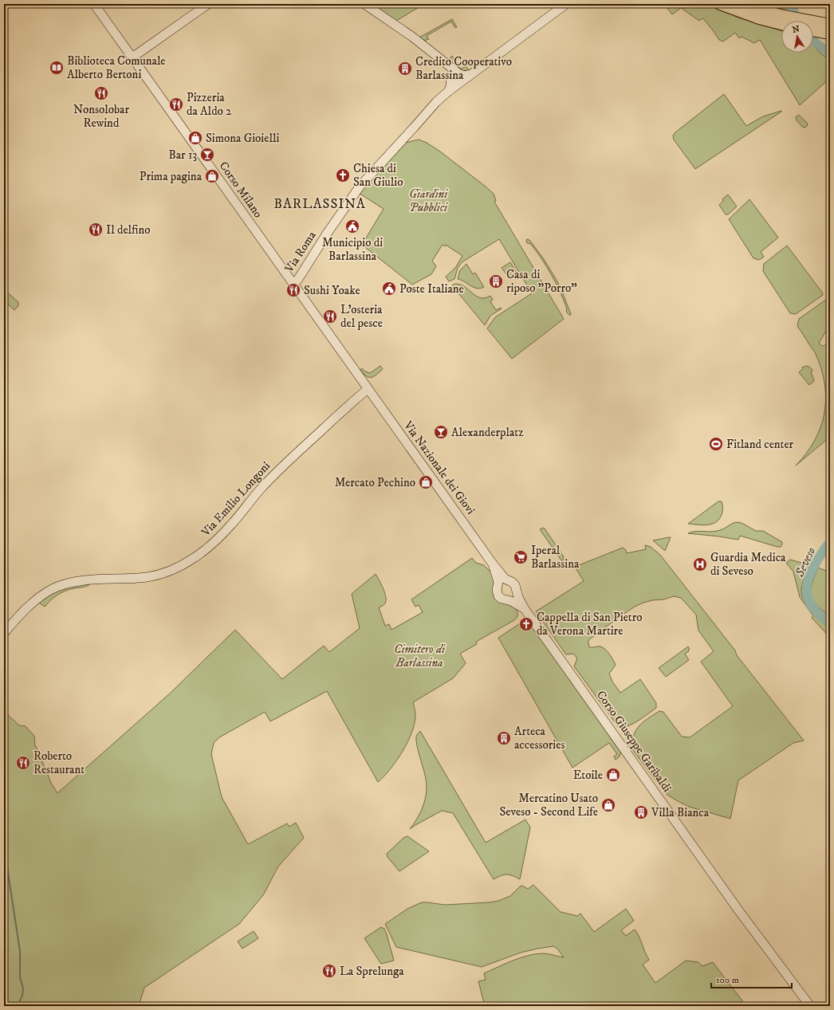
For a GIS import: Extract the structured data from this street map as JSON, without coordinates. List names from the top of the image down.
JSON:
{
  "streets": {
    "main road": [
      "Corso Milano",
      "Via Roma",
      "Via Nazionale dei Giovi",
      "Via Emilio Longoni",
      "Corso Giuseppe Garibaldi"
    ]
  },
  "crossings": [
    ["Corso Milano", "Via Roma"],
    ["Corso Milano", "Via Nazionale dei Giovi"],
    ["Corso Milano", "Via Emilio Longoni"],
    ["Via Nazionale dei Giovi", "Via Emilio Longoni"],
    ["Via Nazionale dei Giovi", "Corso Giuseppe Garibaldi"]
  ],
  "districts": ["BARLASSINA"],
  "water": ["Seveso"],
  "parks": ["Giardini Pubblici", "Cimitero di Barlassina"],
  "places": {
    "library": ["Biblioteca Comunale Alberto Bertoni"],
    "building": [
      "Credito Cooperativo Barlassina",
      "Casa di riposo \"Porro\"",
      "Arteca accessories",
      "Villa Bianca"
    ],
    "restaurant": [
      "Nonsolobar Rewind",
      "Pizzeria da Aldo 2",
      "Il delfino",
      "Sushi Yoake",
      "L'osteria del pesce",
      "Roberto Restaurant",
      "La Sprelunga"
    ],
    "shop": [
      "Simona Gioielli",
      "Prima pagina",
      "Mercato Pechino",
      "Etoile",
      "Mercatino Usato Seveso - Second Life"
    ],
    "bar": ["Bar 13", "Alexanderplatz"],
    "church": ["Chiesa di San Giulio", "Cappella di San Pietro da Verona Martire"],
    "public building": ["Municipio di Barlassina", "Poste Italiane"],
    "sports": ["Fitland center"],
    "supermarket": ["Iperal Barlassina"],
    "hospital": ["Guardia Medica di Seveso"]
  },
  "scale_bar": "100 m",
  "north": "top"
}
